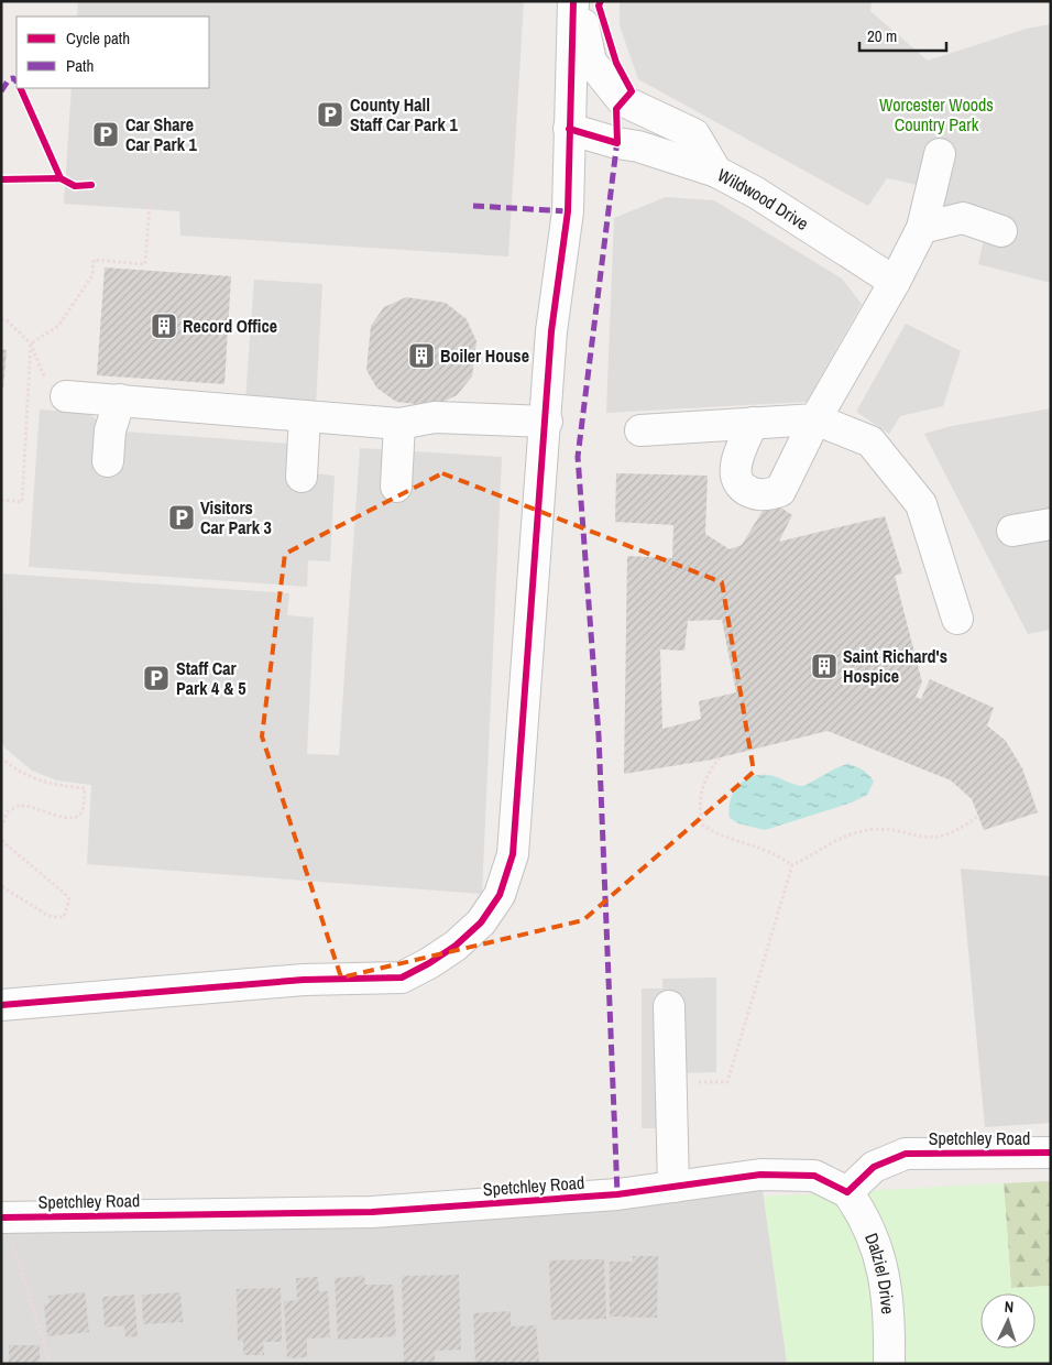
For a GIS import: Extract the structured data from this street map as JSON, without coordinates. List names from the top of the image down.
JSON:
{
  "streets": {
    "street": ["Wildwood Drive", "Spetchley Road", "Dalziel Drive"]
  },
  "crossings": [
    ["Spetchley Road", "Dalziel Drive"]
  ],
  "parks": ["Worcester Woods Country Park"],
  "places": {
    "parking": [
      "County Hall Staff Car Park 1",
      "Car Share Car Park 1",
      "Visitors Car Park 3",
      "Staff Car Park 4 & 5"
    ],
    "building": ["Record Office", "Boiler House", "Saint Richard's Hospice"]
  },
  "legend": ["Cycle path", "Path"],
  "scale_bar": "20 m",
  "north": "top"
}
